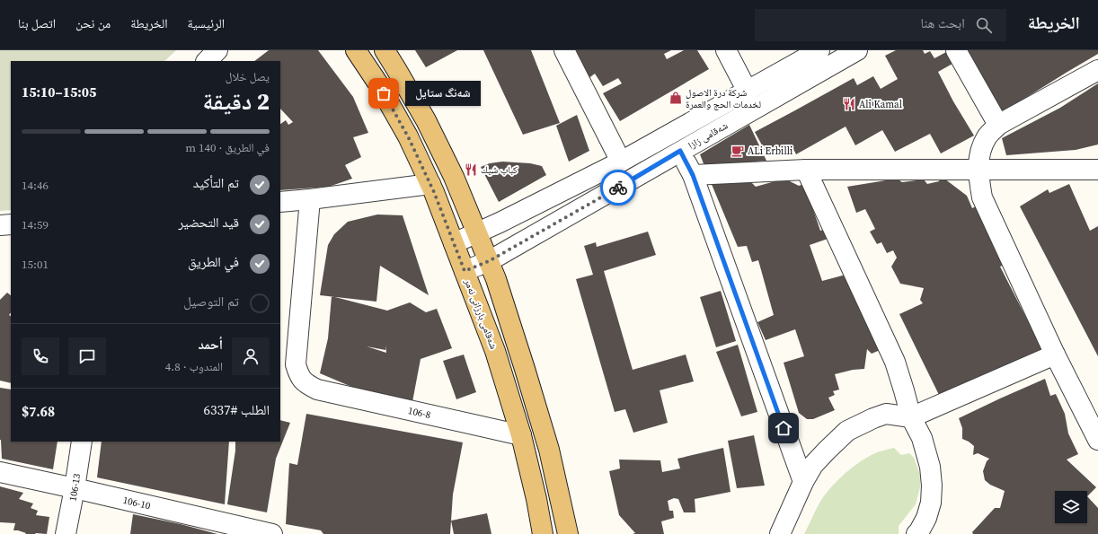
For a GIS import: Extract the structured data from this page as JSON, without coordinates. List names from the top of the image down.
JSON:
{
  "streets": {
    "main road": ["شەقامی بارزانی نەمر"],
    "street": [
      "شەقامی زازا",
      "106-8",
      "106-13",
      "106-10"
    ]
  },
  "crossings": [
    ["شەقامی زازا", "شەقامی بارزانی نەمر"],
    ["شەقامی بارزانی نەمر", "106-8"],
    ["106-13", "106-10"]
  ],
  "places": {
    "other": ["شەنگ ستایل"],
    "shop": ["شركة درة الاصول لخدمات الحج والعمرة"],
    "restaurant": ["Ali Kamal", "كباب شيك"],
    "cafe": ["ALi Erbilli"]
  },
  "page": {
    "header": "الخريطة",
    "search": "ابحث هنا",
    "nav": [
      "الرئيسية",
      "الخريطة",
      "من نحن",
      "اتصل بنا"
    ],
    "heading": ["2 دقيقة", "يصل خلال", "15:05–15:10"],
    "panel": [
      "أحمد",
      "المندوب · 4.8",
      "الطلب #6337",
      "$7.68"
    ],
    "bubble": "شەنگ ستایل",
    "bar": "في الطريق · 140 m",
    "list": [
      ["تم التأكيد", "14:46"],
      ["قيد التحضير", "14:59"],
      ["في الطريق", "15:01"],
      "تم التوصيل"
    ]
  }
}
